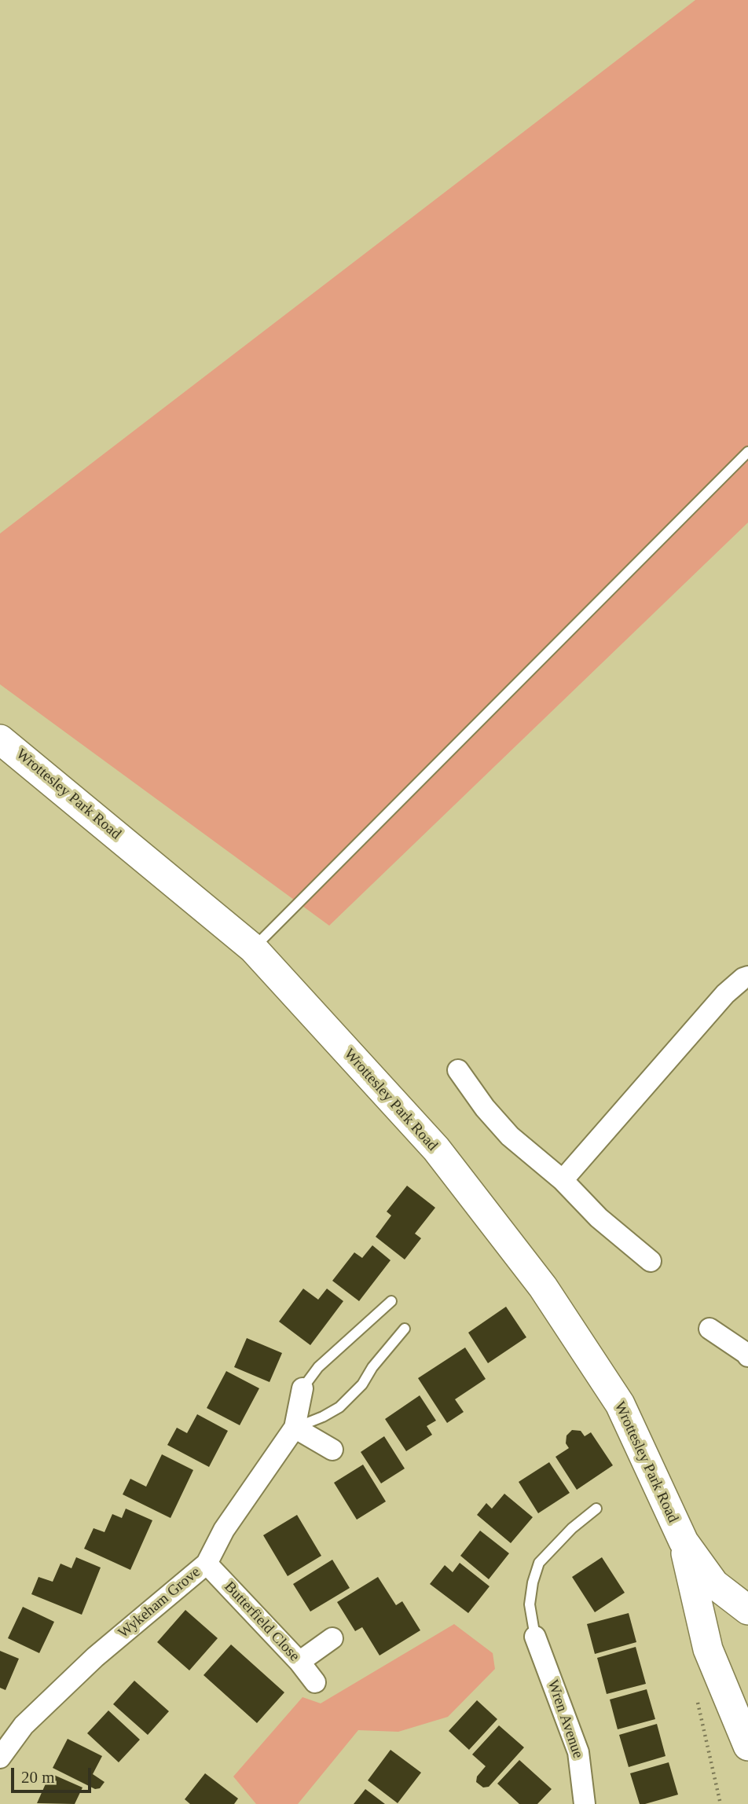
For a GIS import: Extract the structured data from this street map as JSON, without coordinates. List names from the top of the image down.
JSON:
{
  "streets": {
    "street": [
      "Wrottesley Park Road",
      "Wykeham Grove",
      "Butterfield Close",
      "Wren Avenue"
    ]
  },
  "crossings": [
    ["Wykeham Grove", "Butterfield Close"]
  ],
  "scale_bar": "20 m"
}
